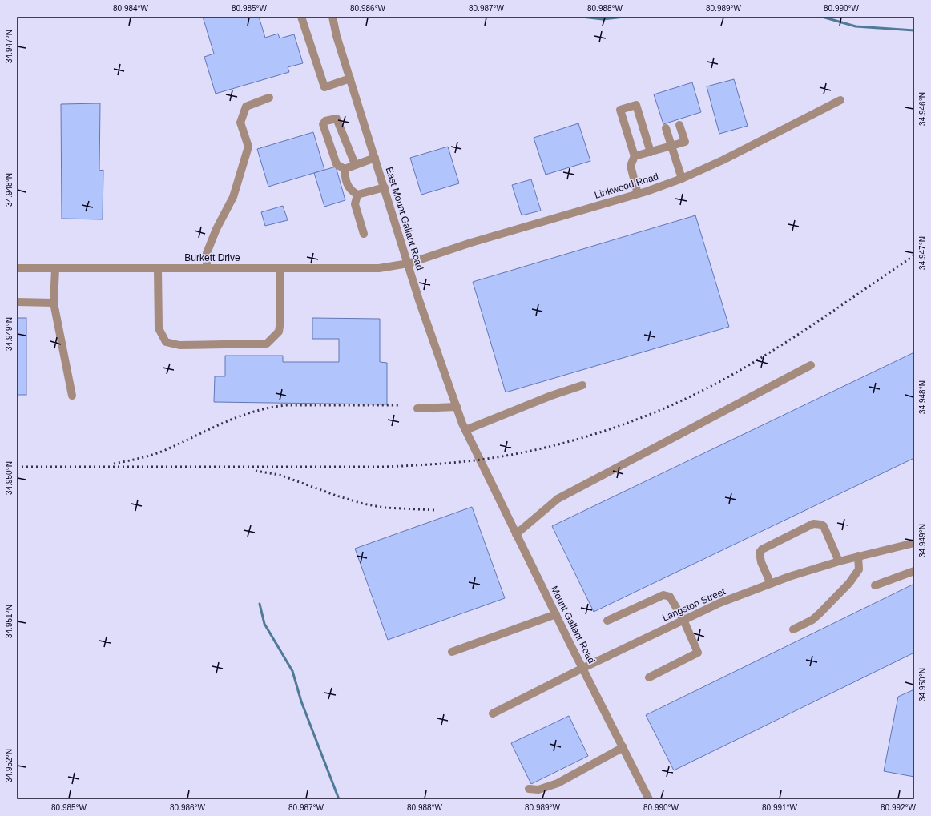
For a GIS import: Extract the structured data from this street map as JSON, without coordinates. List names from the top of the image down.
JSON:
{
  "streets": {
    "street": [
      "Linkwood Road",
      "East Mount Gallant Road",
      "Burkett Drive",
      "Langston Street",
      "Mount Gallant Road"
    ]
  },
  "crossings": [
    ["Linkwood Road", "East Mount Gallant Road"],
    ["Linkwood Road", "Burkett Drive"],
    ["East Mount Gallant Road", "Burkett Drive"],
    ["East Mount Gallant Road", "Mount Gallant Road"],
    ["Langston Street", "Mount Gallant Road"]
  ],
  "coordinates": [
    "80.984°W",
    "80.985°W",
    "80.986°W",
    "80.987°W",
    "80.988°W",
    "80.989°W",
    "80.990°W",
    "34.947°N",
    "34.946°N",
    "34.948°N",
    "34.949°N",
    "34.950°N",
    "34.951°N",
    "34.952°N",
    "80.991°W",
    "80.992°W"
  ]
}
